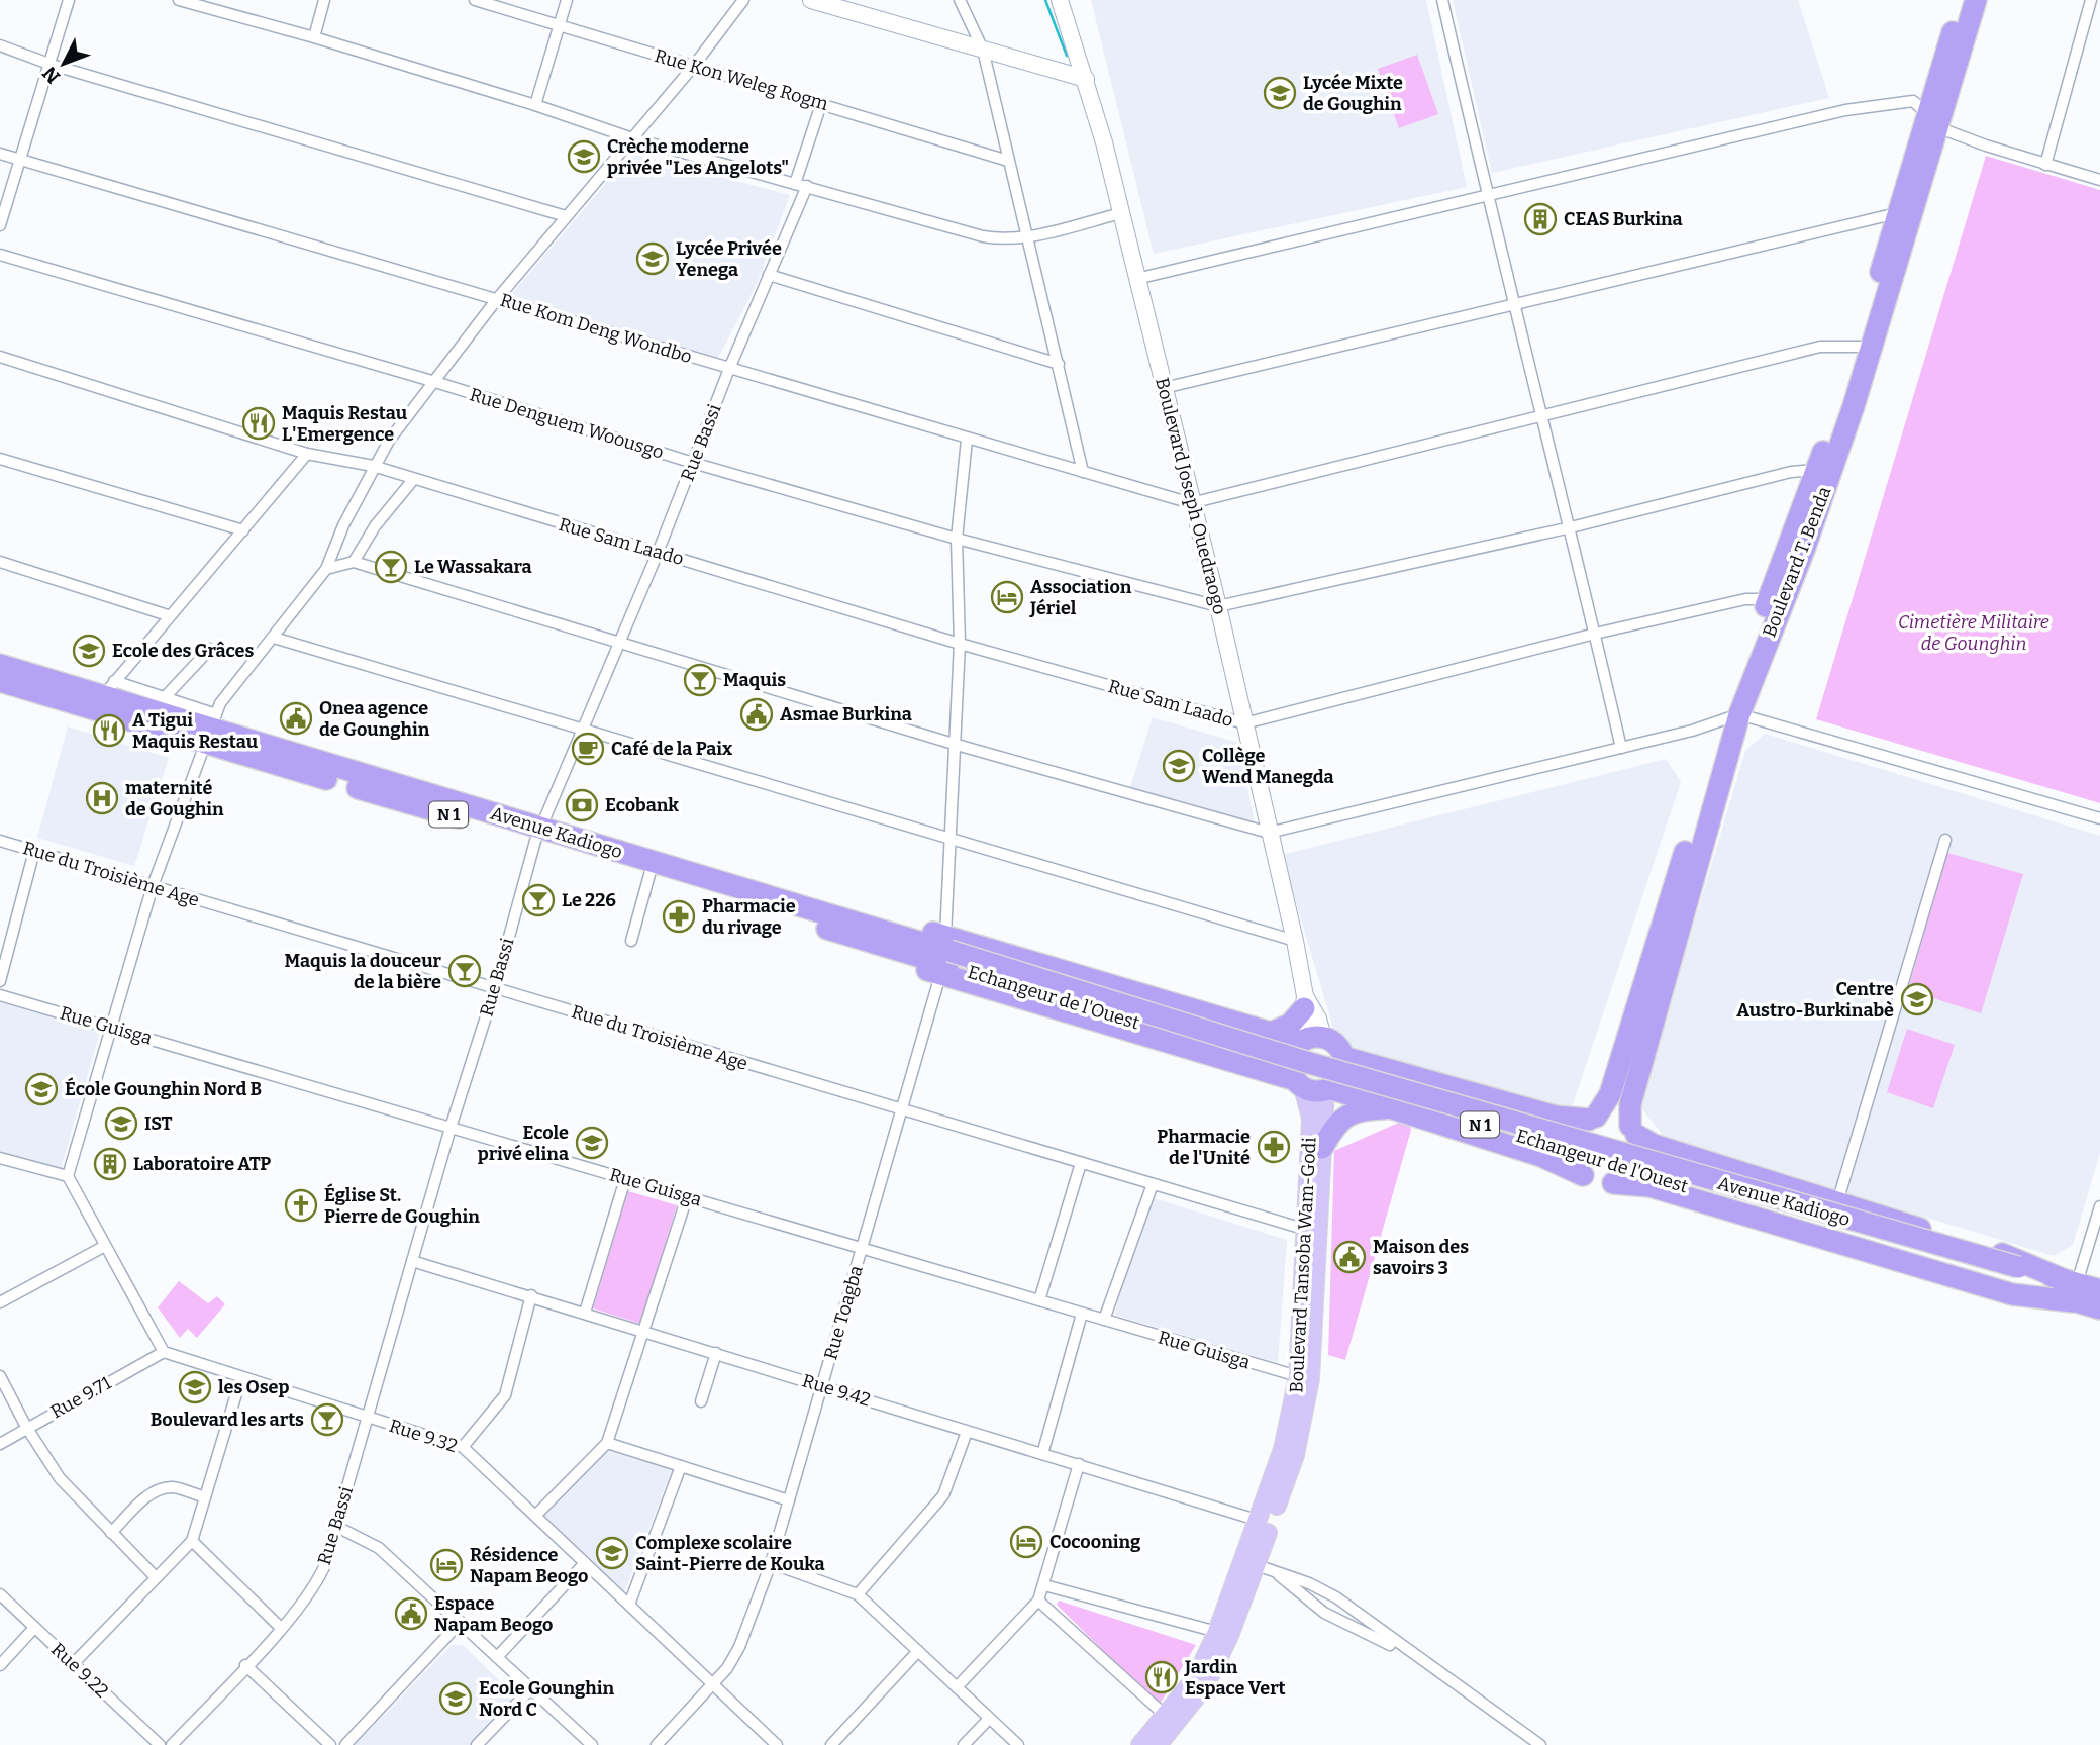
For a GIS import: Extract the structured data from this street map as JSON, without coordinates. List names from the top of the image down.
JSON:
{
  "streets": {
    "highway": [
      "Boulevard T. Benda",
      "N 1",
      "Avenue Kadiogo",
      "Echangeur de l'Ouest"
    ],
    "main road": ["Boulevard Tansoba Wam-Godi"],
    "street": [
      "Rue Kon Weleg Rogm",
      "Rue Kom Deng Wondbo",
      "Rue Denguem Woousgo",
      "Rue Bassi",
      "Boulevard Joseph Ouedraogo",
      "Rue Sam Laado",
      "Rue du Troisième Age",
      "Rue Guisga",
      "Rue Toagba",
      "Rue 9.42",
      "Rue 9.71",
      "Rue 9.32",
      "Rue 9.22"
    ]
  },
  "crossings": [
    ["Rue Kom Deng Wondbo", "Rue Bassi"],
    ["Rue Kom Deng Wondbo", "Boulevard Joseph Ouedraogo"],
    ["Rue Kom Deng Wondbo", "Rue Toagba"],
    ["Rue Denguem Woousgo", "Rue Bassi"],
    ["Rue Denguem Woousgo", "Boulevard Joseph Ouedraogo"],
    ["Rue Denguem Woousgo", "Rue Toagba"],
    ["Rue Bassi", "Rue Sam Laado"],
    ["Rue Bassi", "Avenue Kadiogo"],
    ["Rue Bassi", "Rue du Troisième Age"],
    ["Rue Bassi", "Rue Guisga"],
    ["Rue Bassi", "Rue 9.42"],
    ["Rue Bassi", "Rue 9.32"],
    ["Boulevard Joseph Ouedraogo", "Rue Sam Laado"],
    ["Boulevard Joseph Ouedraogo", "N 1"],
    ["Boulevard Joseph Ouedraogo", "Avenue Kadiogo"],
    ["Boulevard Joseph Ouedraogo", "Echangeur de l'Ouest"],
    ["Boulevard Joseph Ouedraogo", "Boulevard Tansoba Wam-Godi"],
    ["Rue Sam Laado", "Rue Toagba"],
    ["Boulevard T. Benda", "N 1"],
    ["N 1", "Avenue Kadiogo"],
    ["N 1", "Echangeur de l'Ouest"],
    ["N 1", "Boulevard Tansoba Wam-Godi"],
    ["N 1", "Rue Toagba"],
    ["Avenue Kadiogo", "Echangeur de l'Ouest"],
    ["Avenue Kadiogo", "Boulevard Tansoba Wam-Godi"],
    ["Avenue Kadiogo", "Rue Toagba"],
    ["Rue du Troisième Age", "Boulevard Tansoba Wam-Godi"],
    ["Rue du Troisième Age", "Rue Toagba"],
    ["Echangeur de l'Ouest", "Boulevard Tansoba Wam-Godi"],
    ["Echangeur de l'Ouest", "Rue Toagba"],
    ["Rue Guisga", "Boulevard Tansoba Wam-Godi"],
    ["Rue Guisga", "Rue Toagba"],
    ["Boulevard Tansoba Wam-Godi", "Rue 9.42"],
    ["Rue Toagba", "Rue 9.42"],
    ["Rue Toagba", "Rue 9.32"],
    ["Rue 9.71", "Rue 9.32"]
  ],
  "parks": ["Cimetière Militaire de Gounghin"],
  "places": {
    "school or university": [
      "Lycée Mixte de Goughin",
      "Crèche moderne privée \"Les Angelots\"",
      "Lycée Privée Yenega",
      "Ecole des Grâces",
      "Collège Wend Manegda",
      "Centre Austro-Burkinabè",
      "École Gounghin Nord B",
      "IST",
      "Ecole privé elina",
      "les Osep",
      "Complexe scolaire Saint-Pierre de Kouka",
      "Ecole Gounghin Nord C"
    ],
    "building": ["CEAS Burkina", "Laboratoire ATP"],
    "restaurant": ["Maquis Restau L'Emergence", "A Tigui Maquis Restau", "Jardin Espace Vert"],
    "bar": [
      "Le Wassakara",
      "Maquis",
      "Le 226",
      "Maquis la douceur de la bière",
      "Boulevard les arts"
    ],
    "hotel": ["Association Jériel", "Cocooning", "Résidence Napam Beogo"],
    "public building": [
      "Asmae Burkina",
      "Onea agence de Gounghin",
      "Maison des savoirs 3",
      "Espace Napam Beogo"
    ],
    "cafe": ["Café de la Paix"],
    "hospital": ["maternité de Goughin"],
    "bank": ["Ecobank"],
    "pharmacy": ["Pharmacie du rivage", "Pharmacie de l'Unité"],
    "church": ["Église St. Pierre de Goughin"]
  },
  "north": "bottom left"
}
